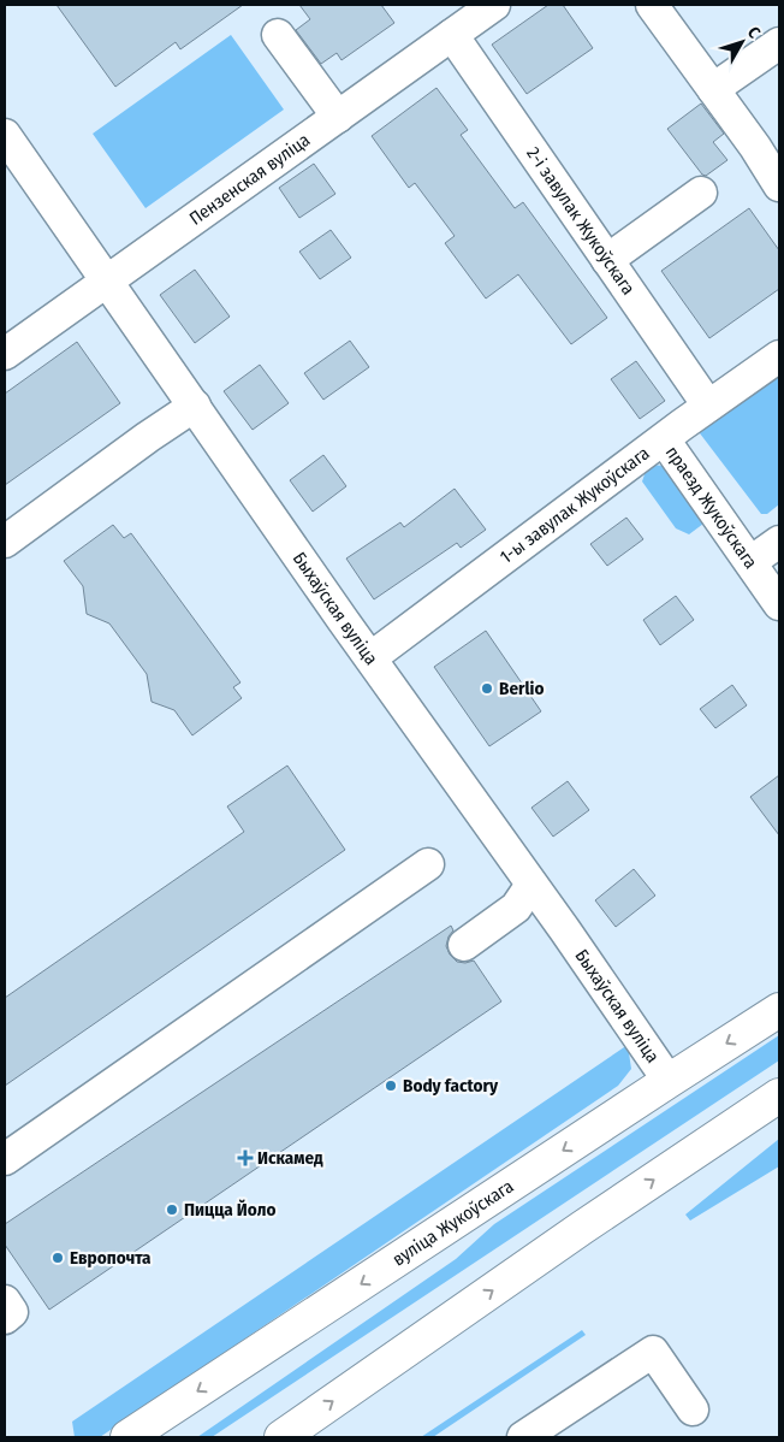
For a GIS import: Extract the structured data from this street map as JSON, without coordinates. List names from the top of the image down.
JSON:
{
  "streets": {
    "main road": ["вуліца Жукоўскага"],
    "street": [
      "Пензенская вуліца",
      "2-і завулак Жукоўскага",
      "1-ы завулак Жукоўскага",
      "праезд Жукоўскага",
      "Быхаўская вуліца"
    ]
  },
  "crossings": [
    ["Пензенская вуліца", "2-і завулак Жукоўскага"],
    ["Пензенская вуліца", "Быхаўская вуліца"],
    ["2-і завулак Жукоўскага", "1-ы завулак Жукоўскага"],
    ["1-ы завулак Жукоўскага", "праезд Жукоўскага"],
    ["1-ы завулак Жукоўскага", "Быхаўская вуліца"],
    ["Быхаўская вуліца", "вуліца Жукоўскага"]
  ],
  "places": {
    "other": [
      "Berlio",
      "Body factory",
      "Пицца Йоло",
      "Европочта"
    ],
    "health": ["Искамед"]
  },
  "north": "top right"
}
